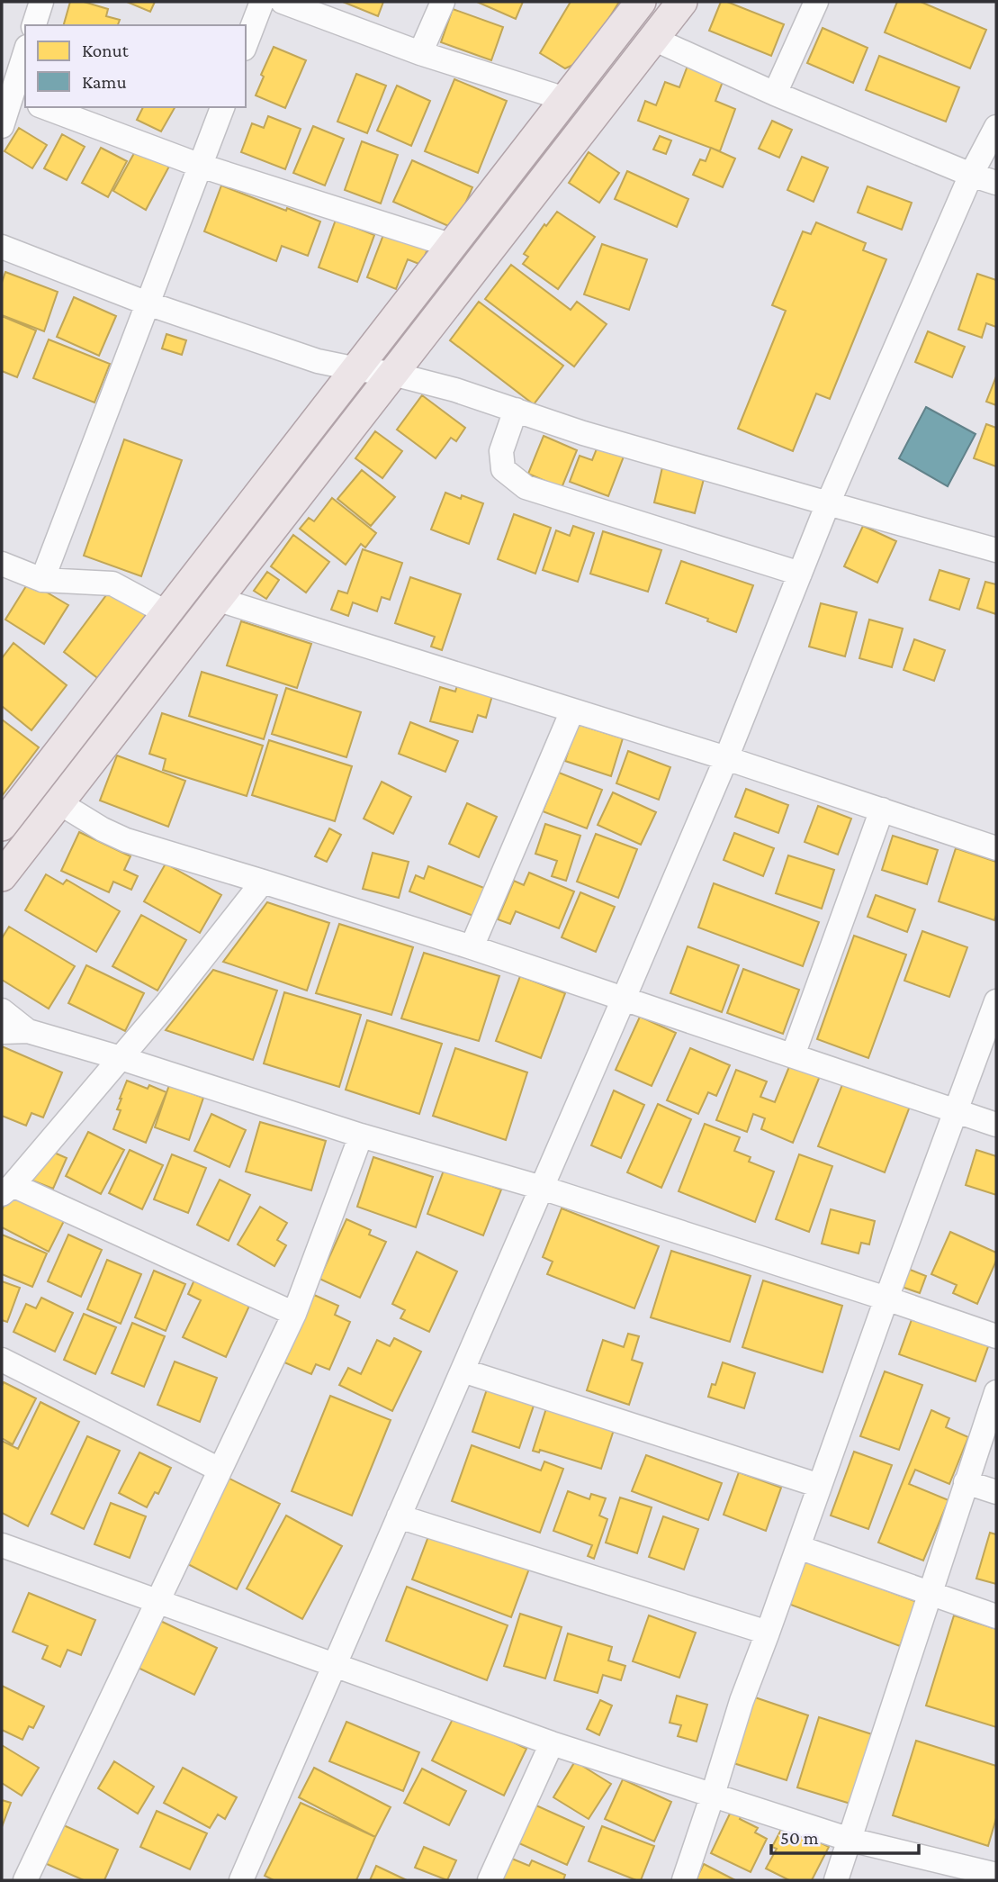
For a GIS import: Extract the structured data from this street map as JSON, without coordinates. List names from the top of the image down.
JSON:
{
  "legend": ["Konut", "Kamu"],
  "scale_bar": "50 m"
}
